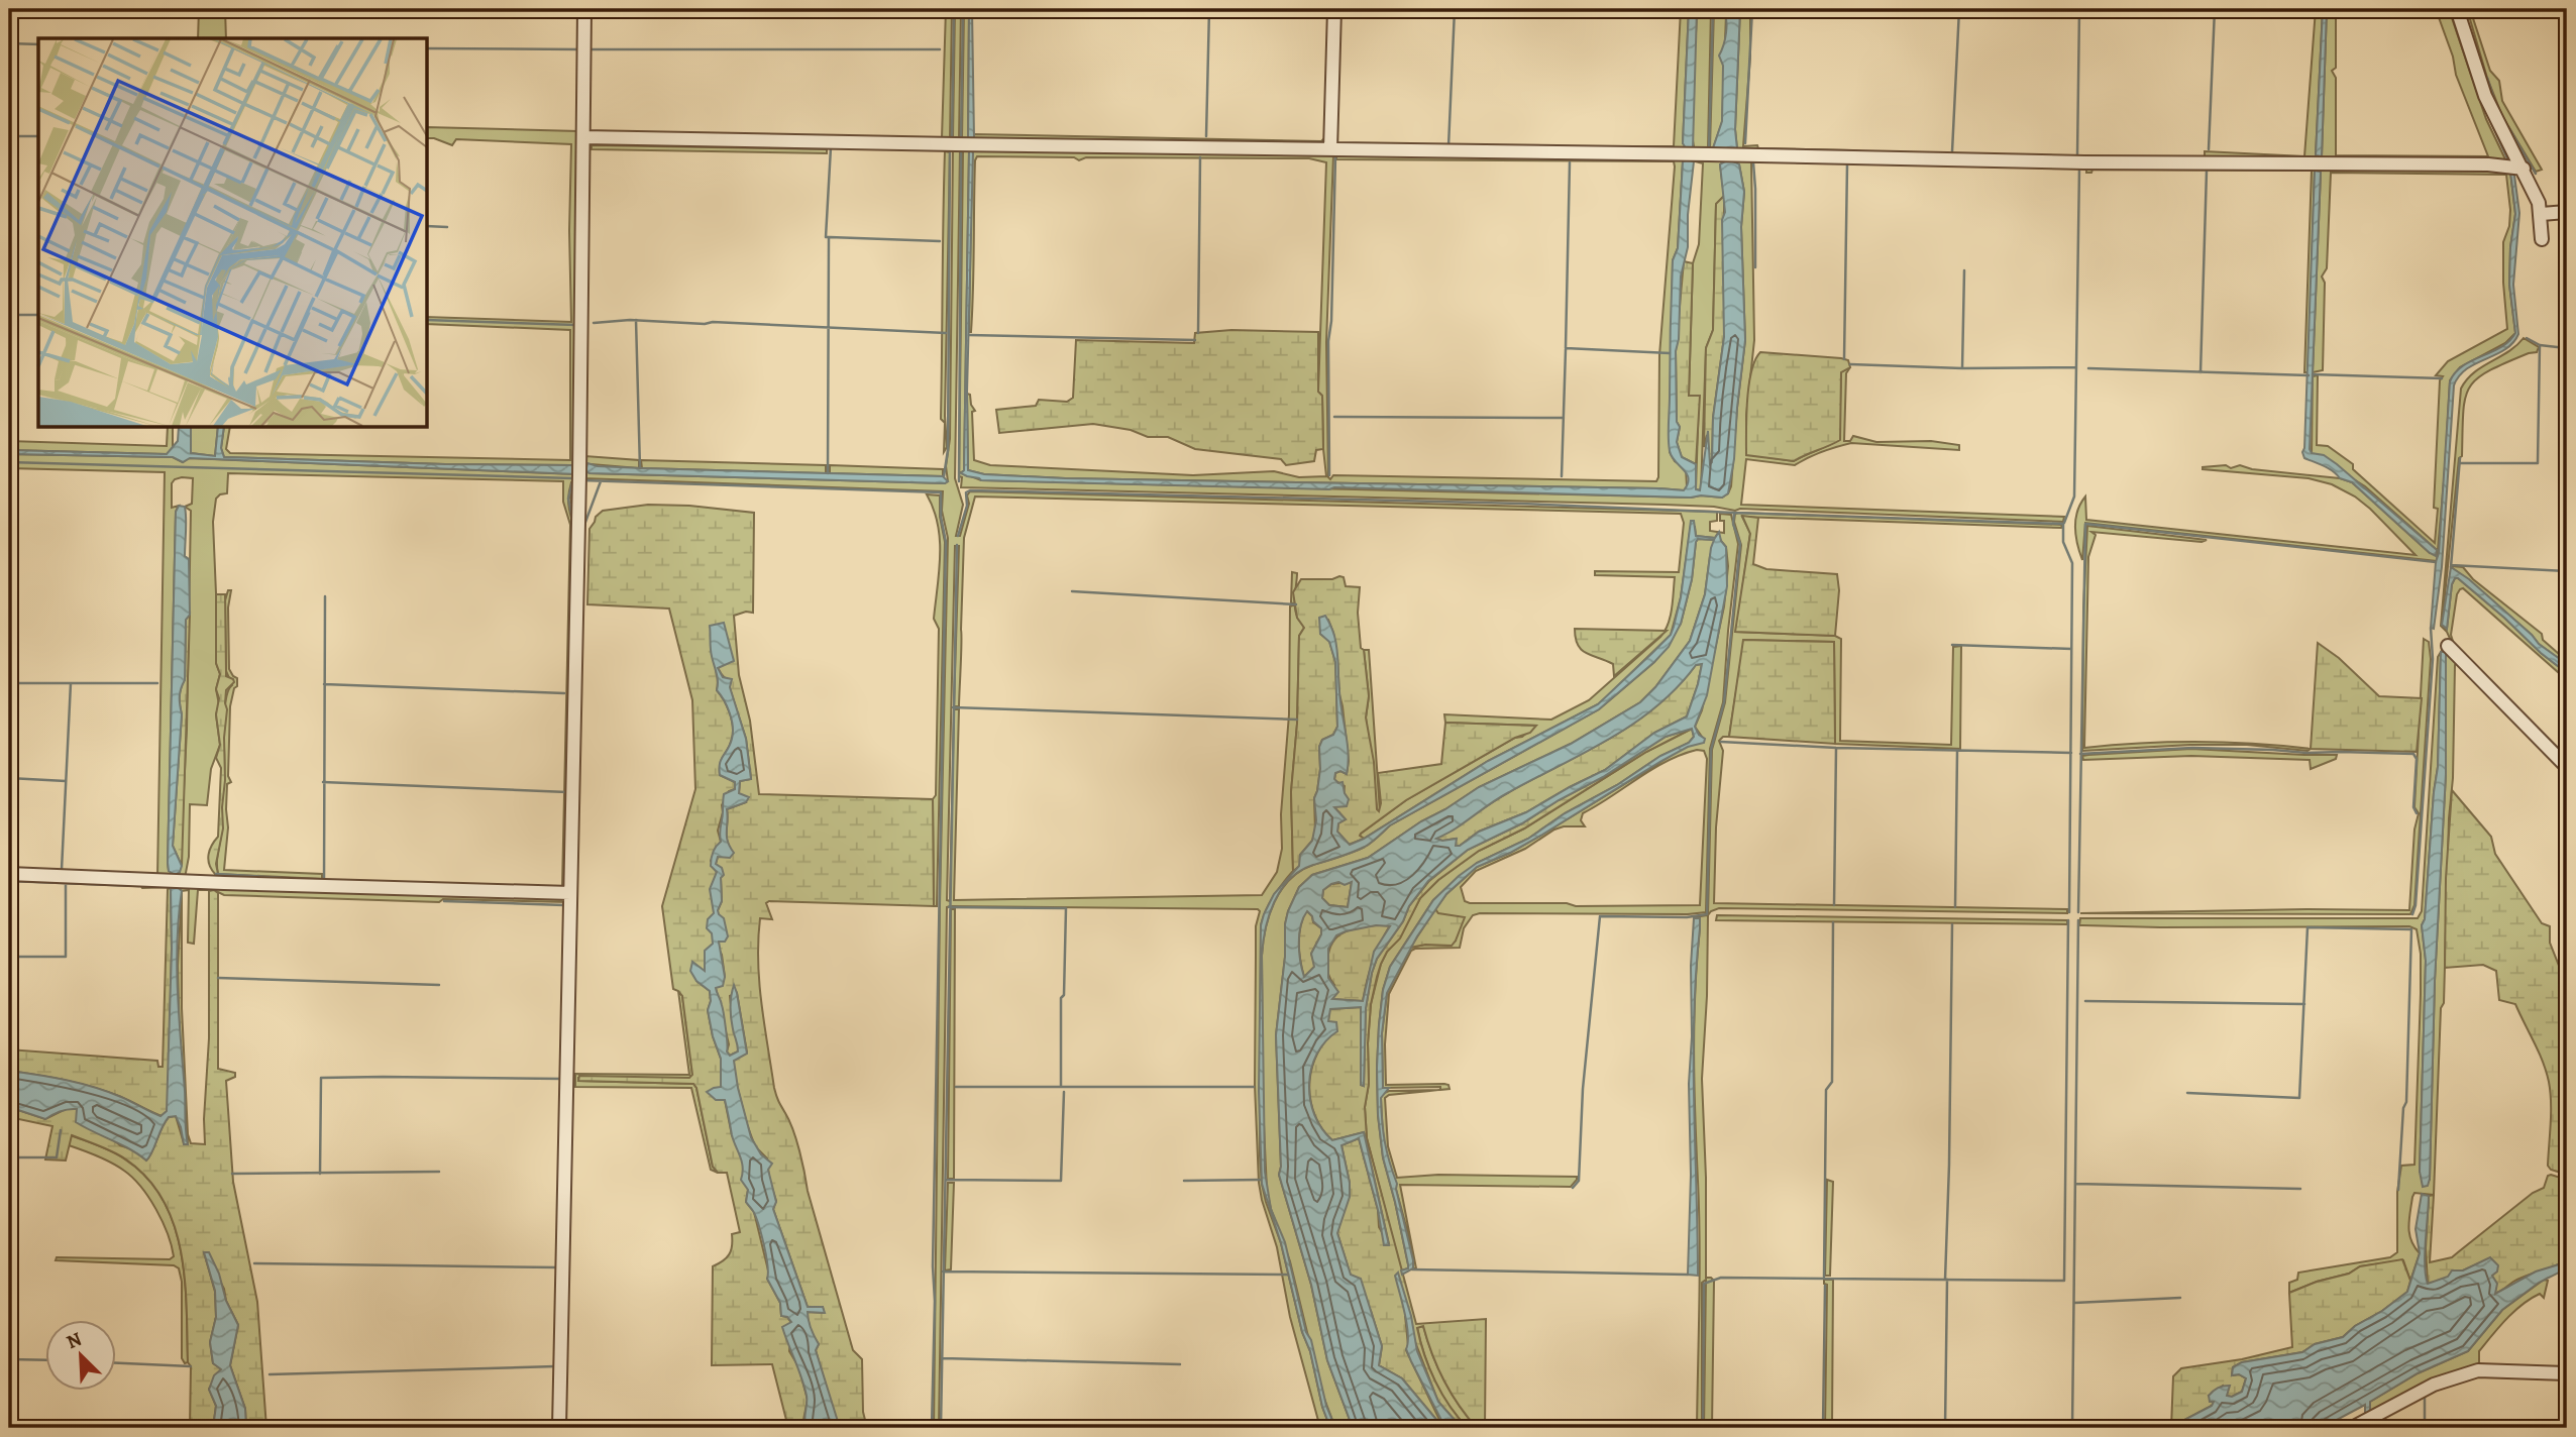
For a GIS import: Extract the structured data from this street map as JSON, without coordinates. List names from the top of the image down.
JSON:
{
  "north": "top left"
}
